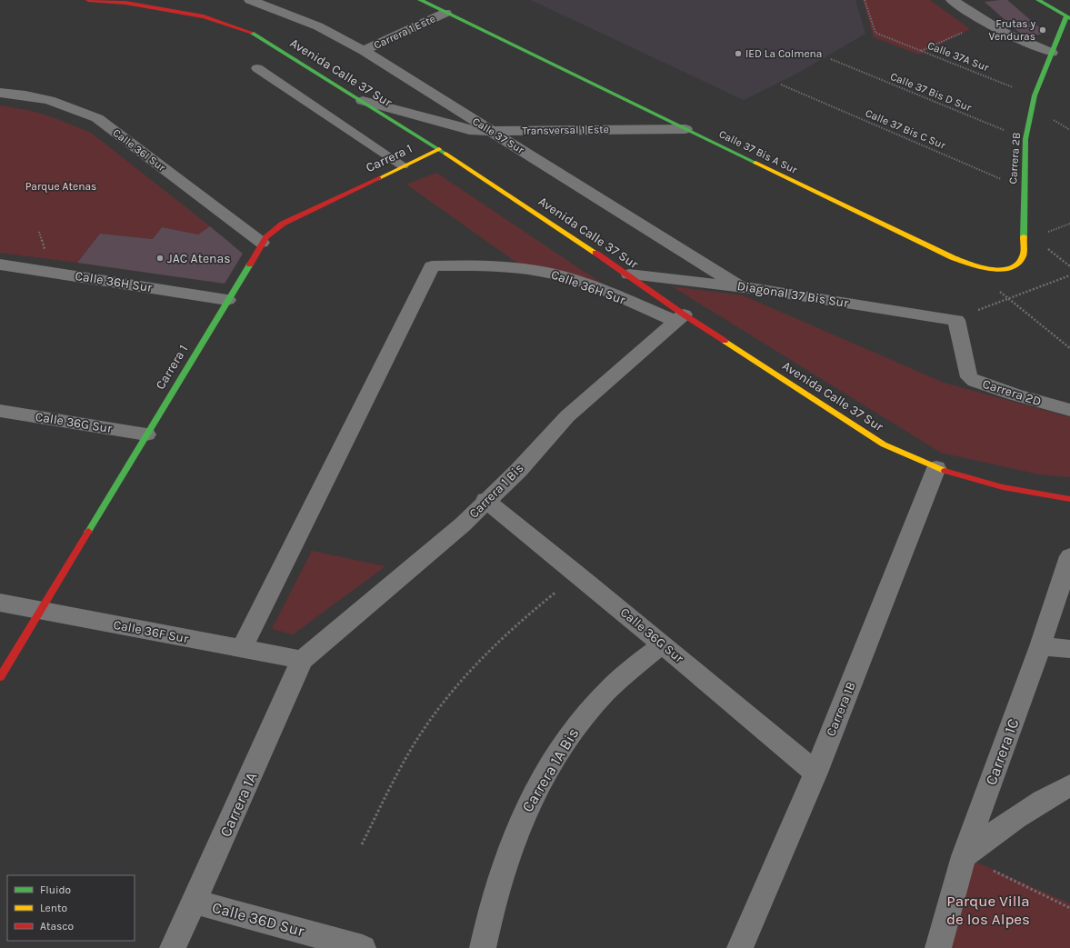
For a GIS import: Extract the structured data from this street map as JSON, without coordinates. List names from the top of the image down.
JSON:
{
  "streets": {
    "street": [
      "Carrera 1 Este",
      "Avenida Calle 37 Sur",
      "Transversal 1 Este",
      "Calle 37 Sur",
      "Calle 36I Sur",
      "Calle 37 Bis A Sur",
      "Carrera 1",
      "Carrera 2B",
      "Calle 36H Sur",
      "Diagonal 37 Bis Sur",
      "Carrera 2D",
      "Calle 36G Sur",
      "Carrera 1 Bis",
      "Calle 36F Sur",
      "Carrera 1B",
      "Carrera 1C",
      "Carrera 1A Bis",
      "Carrera 1A",
      "Calle 36D Sur"
    ],
    "path": ["Calle 37A Sur", "Calle 37 Bis D Sur", "Calle 37 Bis C Sur"]
  },
  "crossings": [
    ["Carrera 1 Este", "Calle 37 Sur"],
    ["Carrera 1 Este", "Calle 37 Bis A Sur"],
    ["Calle 37A Sur", "Carrera 2B"],
    ["Avenida Calle 37 Sur", "Transversal 1 Este"],
    ["Avenida Calle 37 Sur", "Carrera 1"],
    ["Avenida Calle 37 Sur", "Calle 36H Sur"],
    ["Avenida Calle 37 Sur", "Diagonal 37 Bis Sur"],
    ["Avenida Calle 37 Sur", "Carrera 1 Bis"],
    ["Avenida Calle 37 Sur", "Carrera 1B"],
    ["Calle 37 Bis D Sur", "Carrera 2B"],
    ["Calle 37 Bis C Sur", "Carrera 2B"],
    ["Transversal 1 Este", "Calle 37 Sur"],
    ["Transversal 1 Este", "Calle 37 Bis A Sur"],
    ["Calle 37 Sur", "Diagonal 37 Bis Sur"],
    ["Calle 36I Sur", "Carrera 1"],
    ["Calle 37 Bis A Sur", "Carrera 2B"],
    ["Carrera 1", "Calle 36H Sur"],
    ["Carrera 1", "Calle 36G Sur"],
    ["Carrera 1", "Calle 36F Sur"],
    ["Calle 36H Sur", "Carrera 1 Bis"],
    ["Calle 36H Sur", "Calle 36F Sur"],
    ["Diagonal 37 Bis Sur", "Carrera 2D"],
    ["Calle 36G Sur", "Carrera 1 Bis"],
    ["Calle 36G Sur", "Carrera 1B"],
    ["Calle 36G Sur", "Carrera 1A Bis"],
    ["Carrera 1 Bis", "Calle 36F Sur"],
    ["Carrera 1 Bis", "Carrera 1A"],
    ["Calle 36F Sur", "Carrera 1A"],
    ["Carrera 1A", "Calle 36D Sur"]
  ],
  "parks": ["Parque Atenas", "Parque Villa de los Alpes"],
  "places": ["Frutas y Venduras", "IED La Colmena", "JAC Atenas"],
  "legend": ["Fluido", "Lento", "Atasco"]
}
